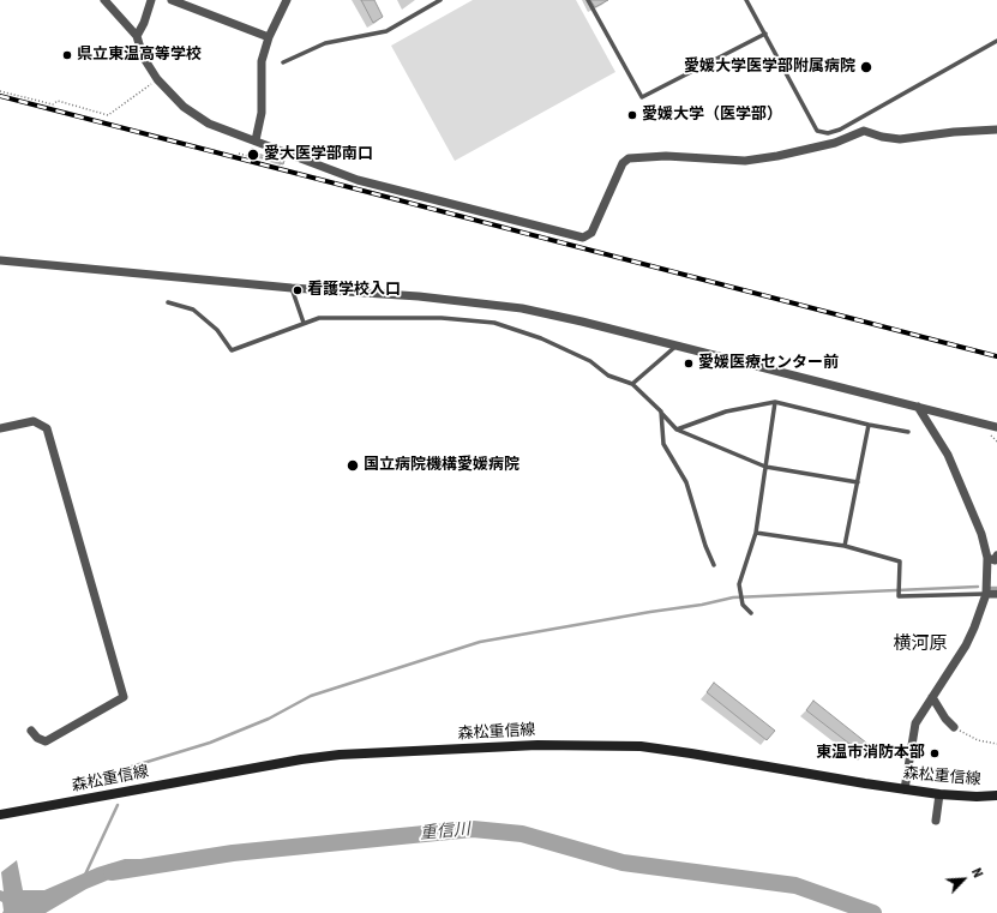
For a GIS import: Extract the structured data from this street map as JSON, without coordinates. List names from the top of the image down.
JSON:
{
  "streets": {
    "main road": ["森松重信線"]
  },
  "districts": ["横河原"],
  "water": ["重信川"],
  "places": [
    "県立東温高等学校",
    "愛媛大学医学部附属病院",
    "愛媛大学（医学部）",
    "愛大医学部南口",
    "看護学校入口",
    "愛媛医療センター前",
    "国立病院機構愛媛病院",
    "東温市消防本部"
  ],
  "north": "top right"
}
